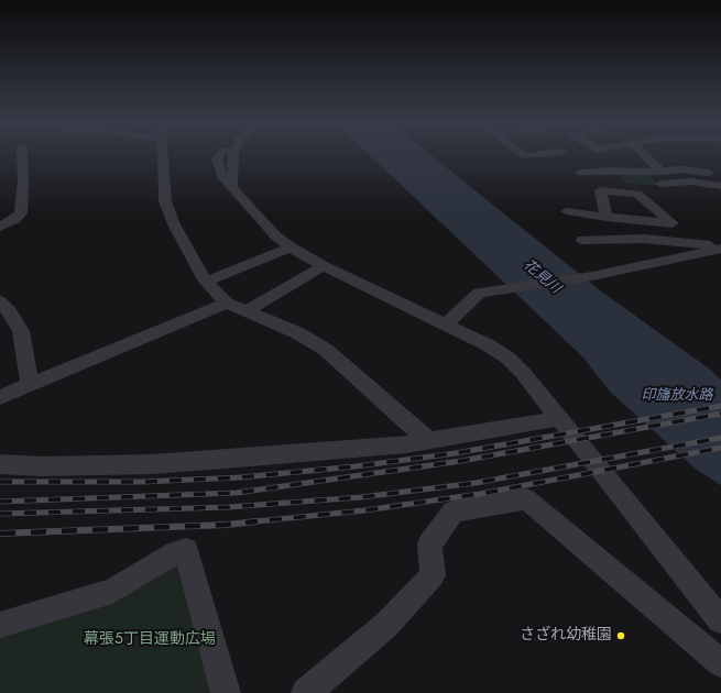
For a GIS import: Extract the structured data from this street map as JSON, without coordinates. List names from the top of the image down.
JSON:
{
  "water": ["花見川", "印旛放水路"],
  "parks": ["幕張5丁目運動広場"],
  "places": ["さざれ幼稚園"]
}
